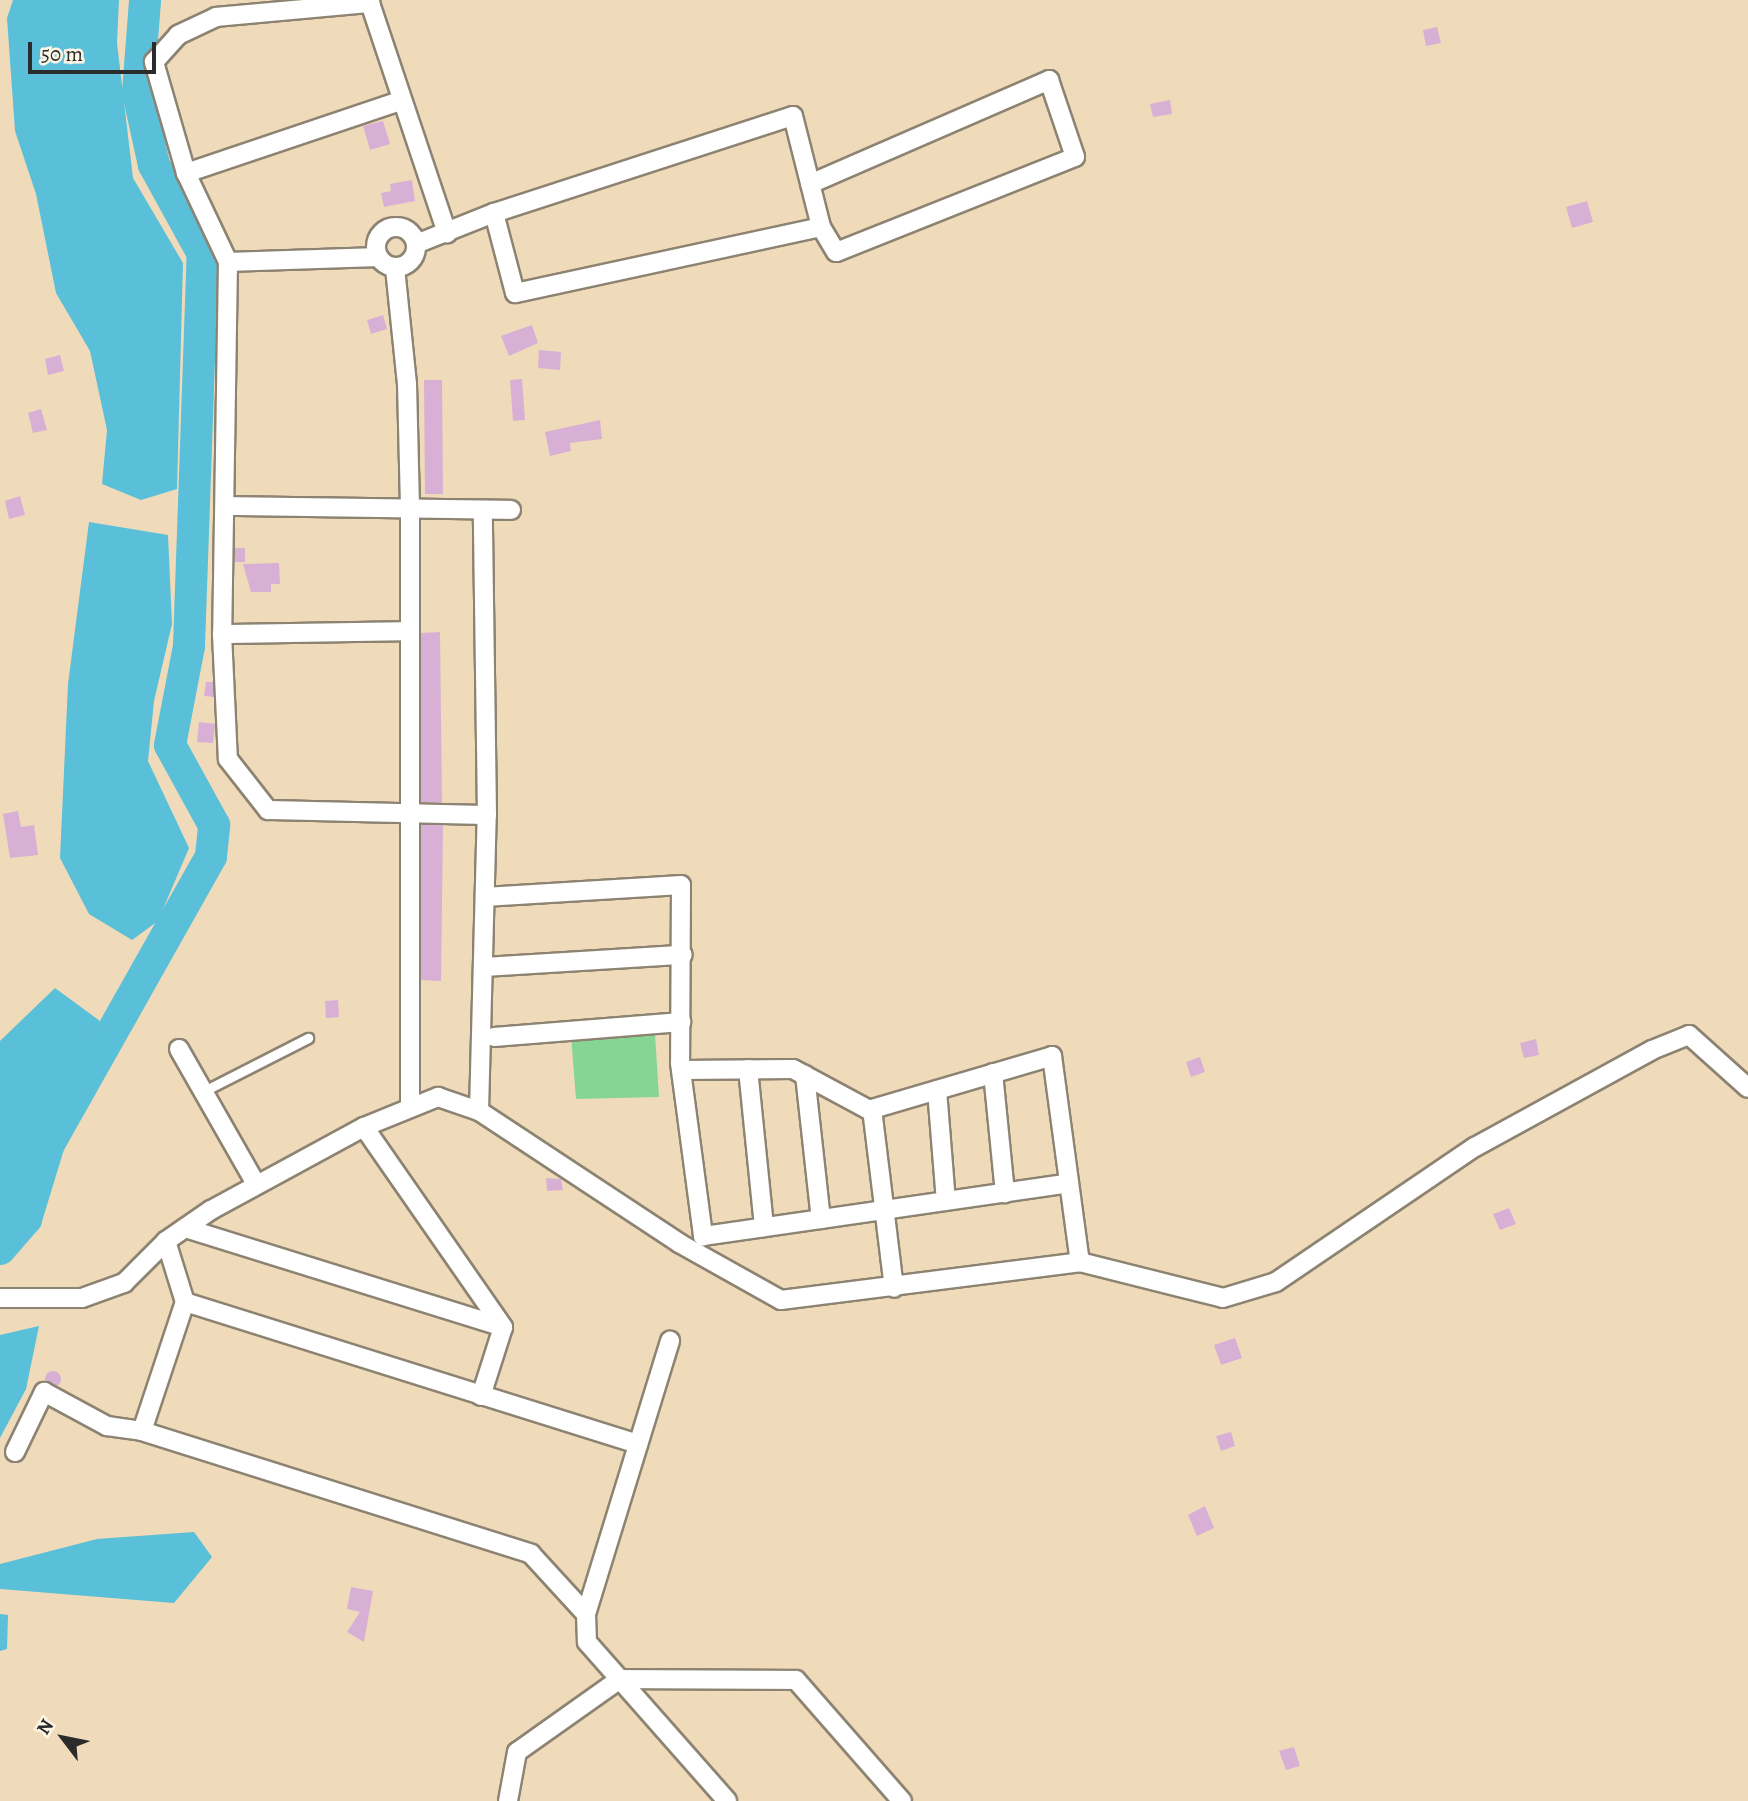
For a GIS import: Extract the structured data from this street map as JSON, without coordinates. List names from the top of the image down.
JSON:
{
  "scale_bar": "50 m",
  "north": "top left"
}
